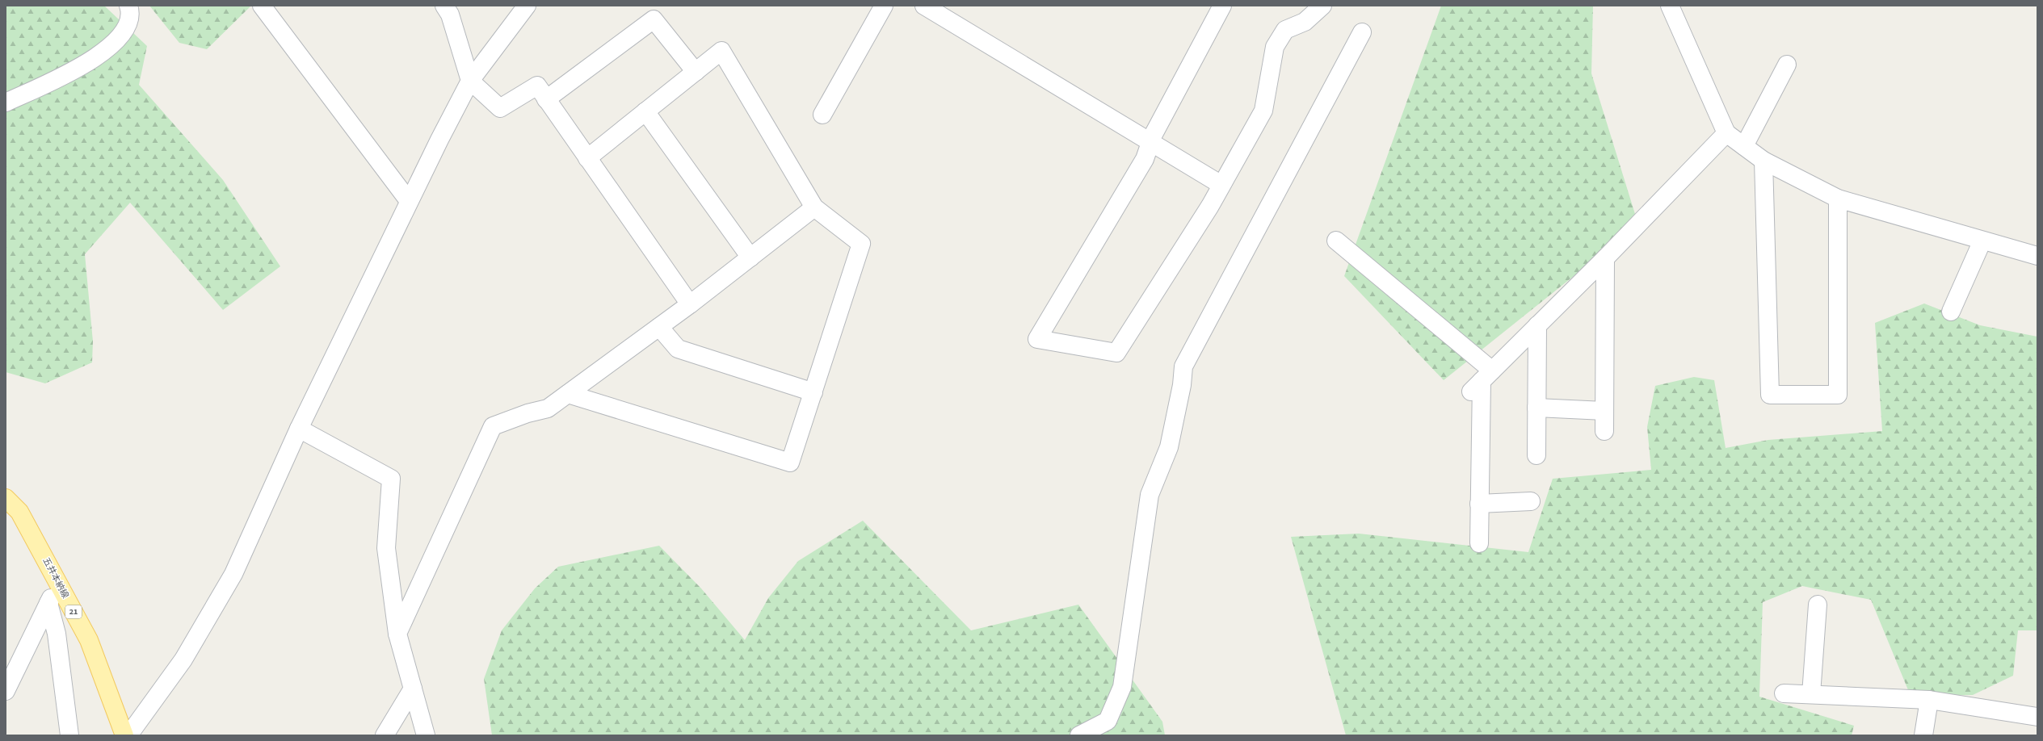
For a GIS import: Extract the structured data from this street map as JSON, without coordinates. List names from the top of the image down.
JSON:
{
  "streets": {
    "main road": ["五井本納線", "21"]
  }
}
